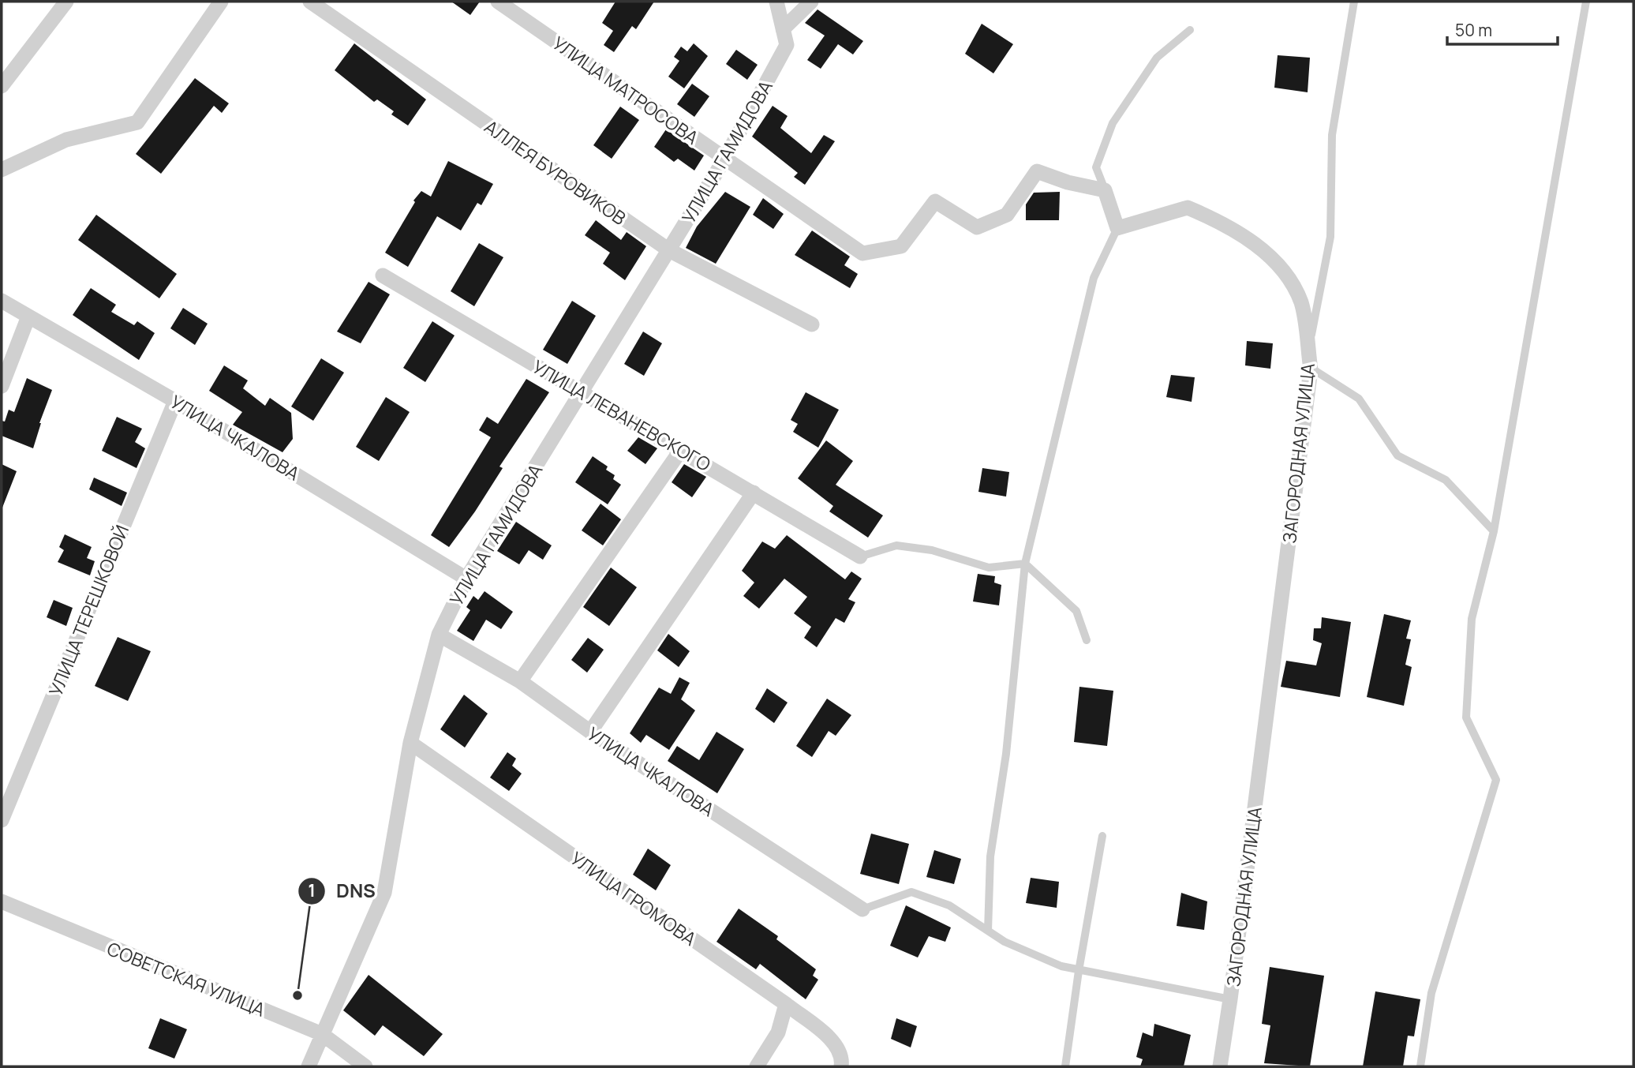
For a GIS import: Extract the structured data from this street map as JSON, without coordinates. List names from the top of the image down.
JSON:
{
  "streets": {
    "street": [
      "УЛИЦА МАТРОСОВА",
      "УЛИЦА ГАМИДОВА",
      "АЛЛЕЯ БУРОВИКОВ",
      "УЛИЦА ЛЕВАНЕВСКОГО",
      "УЛИЦА ЧКАЛОВА",
      "ЗАГОРОДНАЯ УЛИЦА",
      "УЛИЦА ТЕРЕШКОВОЙ",
      "УЛИЦА ГРОМОВА",
      "СОВЕТСКАЯ УЛИЦА"
    ]
  },
  "crossings": [
    ["УЛИЦА МАТРОСОВА", "УЛИЦА ГАМИДОВА"],
    ["УЛИЦА ГАМИДОВА", "АЛЛЕЯ БУРОВИКОВ"],
    ["УЛИЦА ГАМИДОВА", "УЛИЦА ЛЕВАНЕВСКОГО"],
    ["УЛИЦА ГАМИДОВА", "УЛИЦА ЧКАЛОВА"],
    ["УЛИЦА ГАМИДОВА", "УЛИЦА ГРОМОВА"],
    ["УЛИЦА ГАМИДОВА", "СОВЕТСКАЯ УЛИЦА"],
    ["УЛИЦА ЧКАЛОВА", "УЛИЦА ТЕРЕШКОВОЙ"]
  ],
  "places": ["DNS"],
  "scale_bar": "50 m"
}
